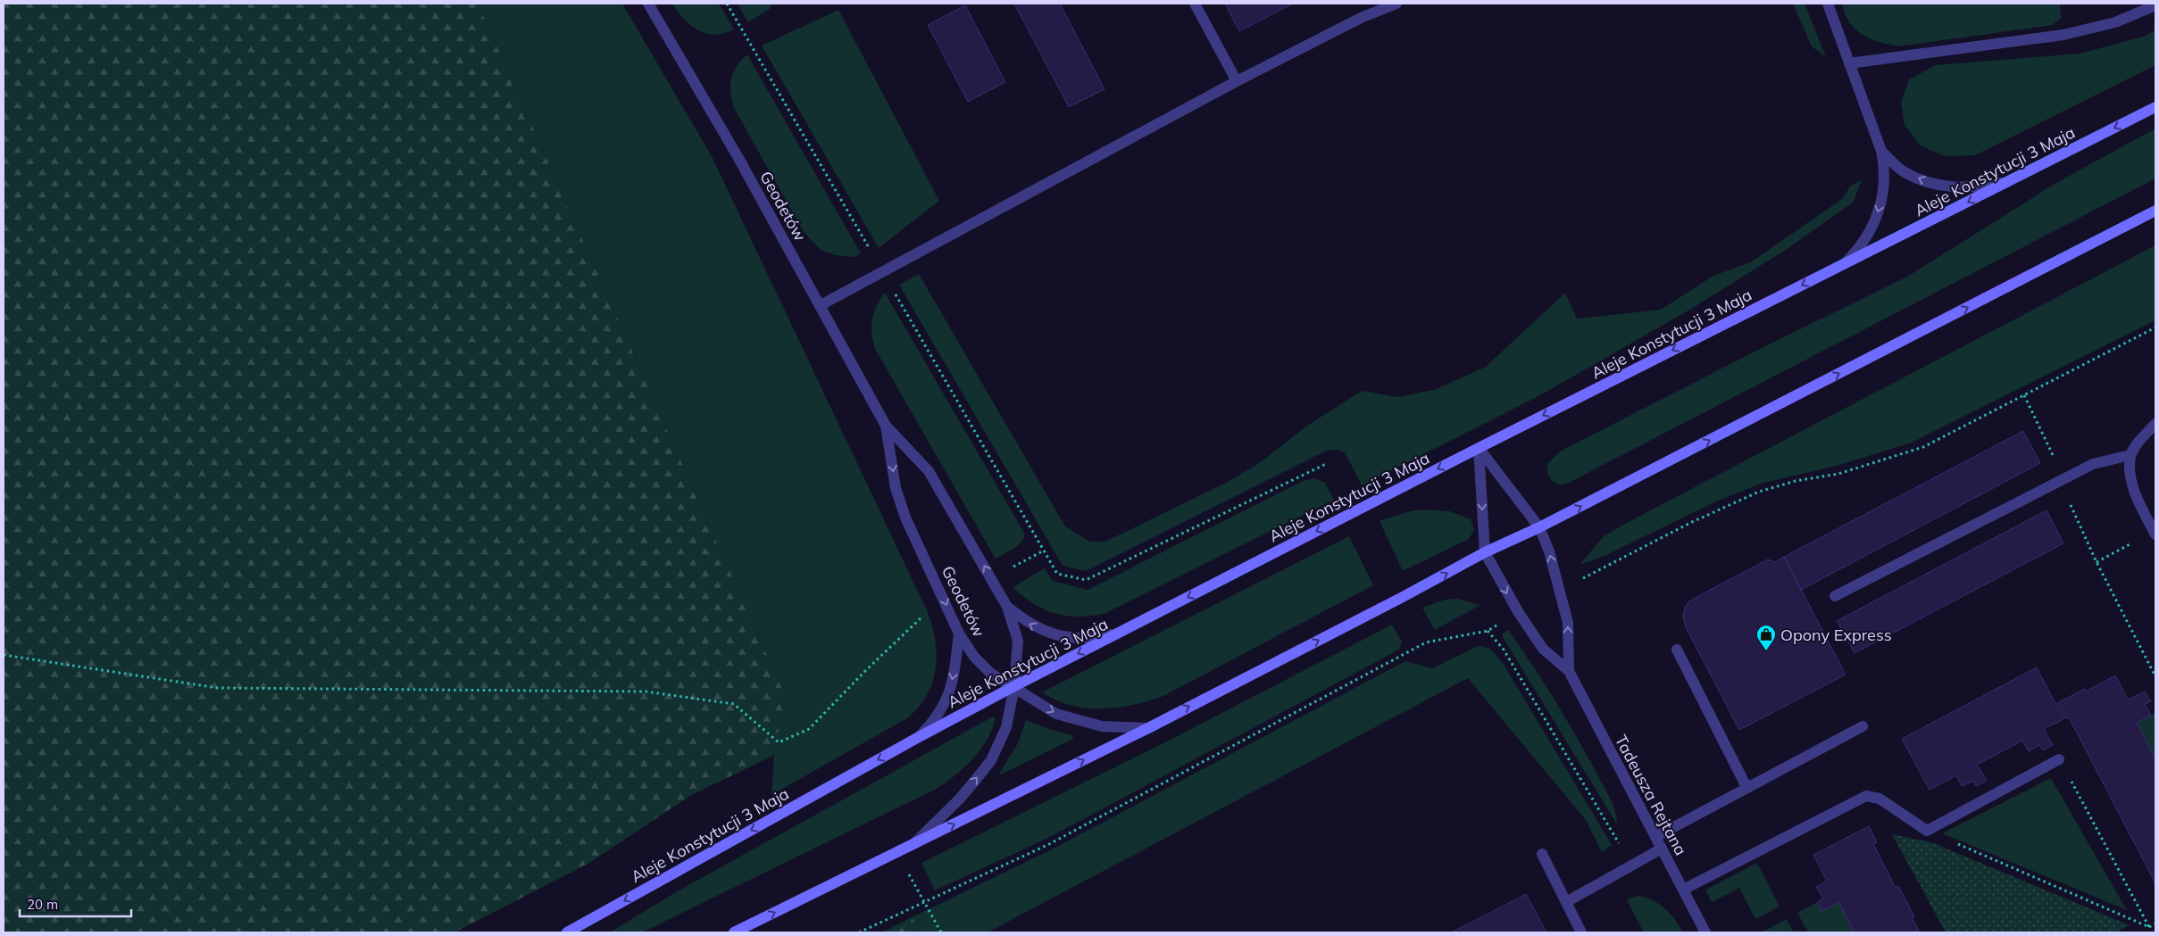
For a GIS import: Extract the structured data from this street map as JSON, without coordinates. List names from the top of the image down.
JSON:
{
  "streets": {
    "main road": ["Aleje Konstytucji 3 Maja"],
    "street": ["Geodetów", "Tadeusza Rejtana"]
  },
  "crossings": [
    ["Aleje Konstytucji 3 Maja", "Geodetów"],
    ["Aleje Konstytucji 3 Maja", "Tadeusza Rejtana"]
  ],
  "places": {
    "shop": ["Opony Express"]
  },
  "scale_bar": "20 m"
}
